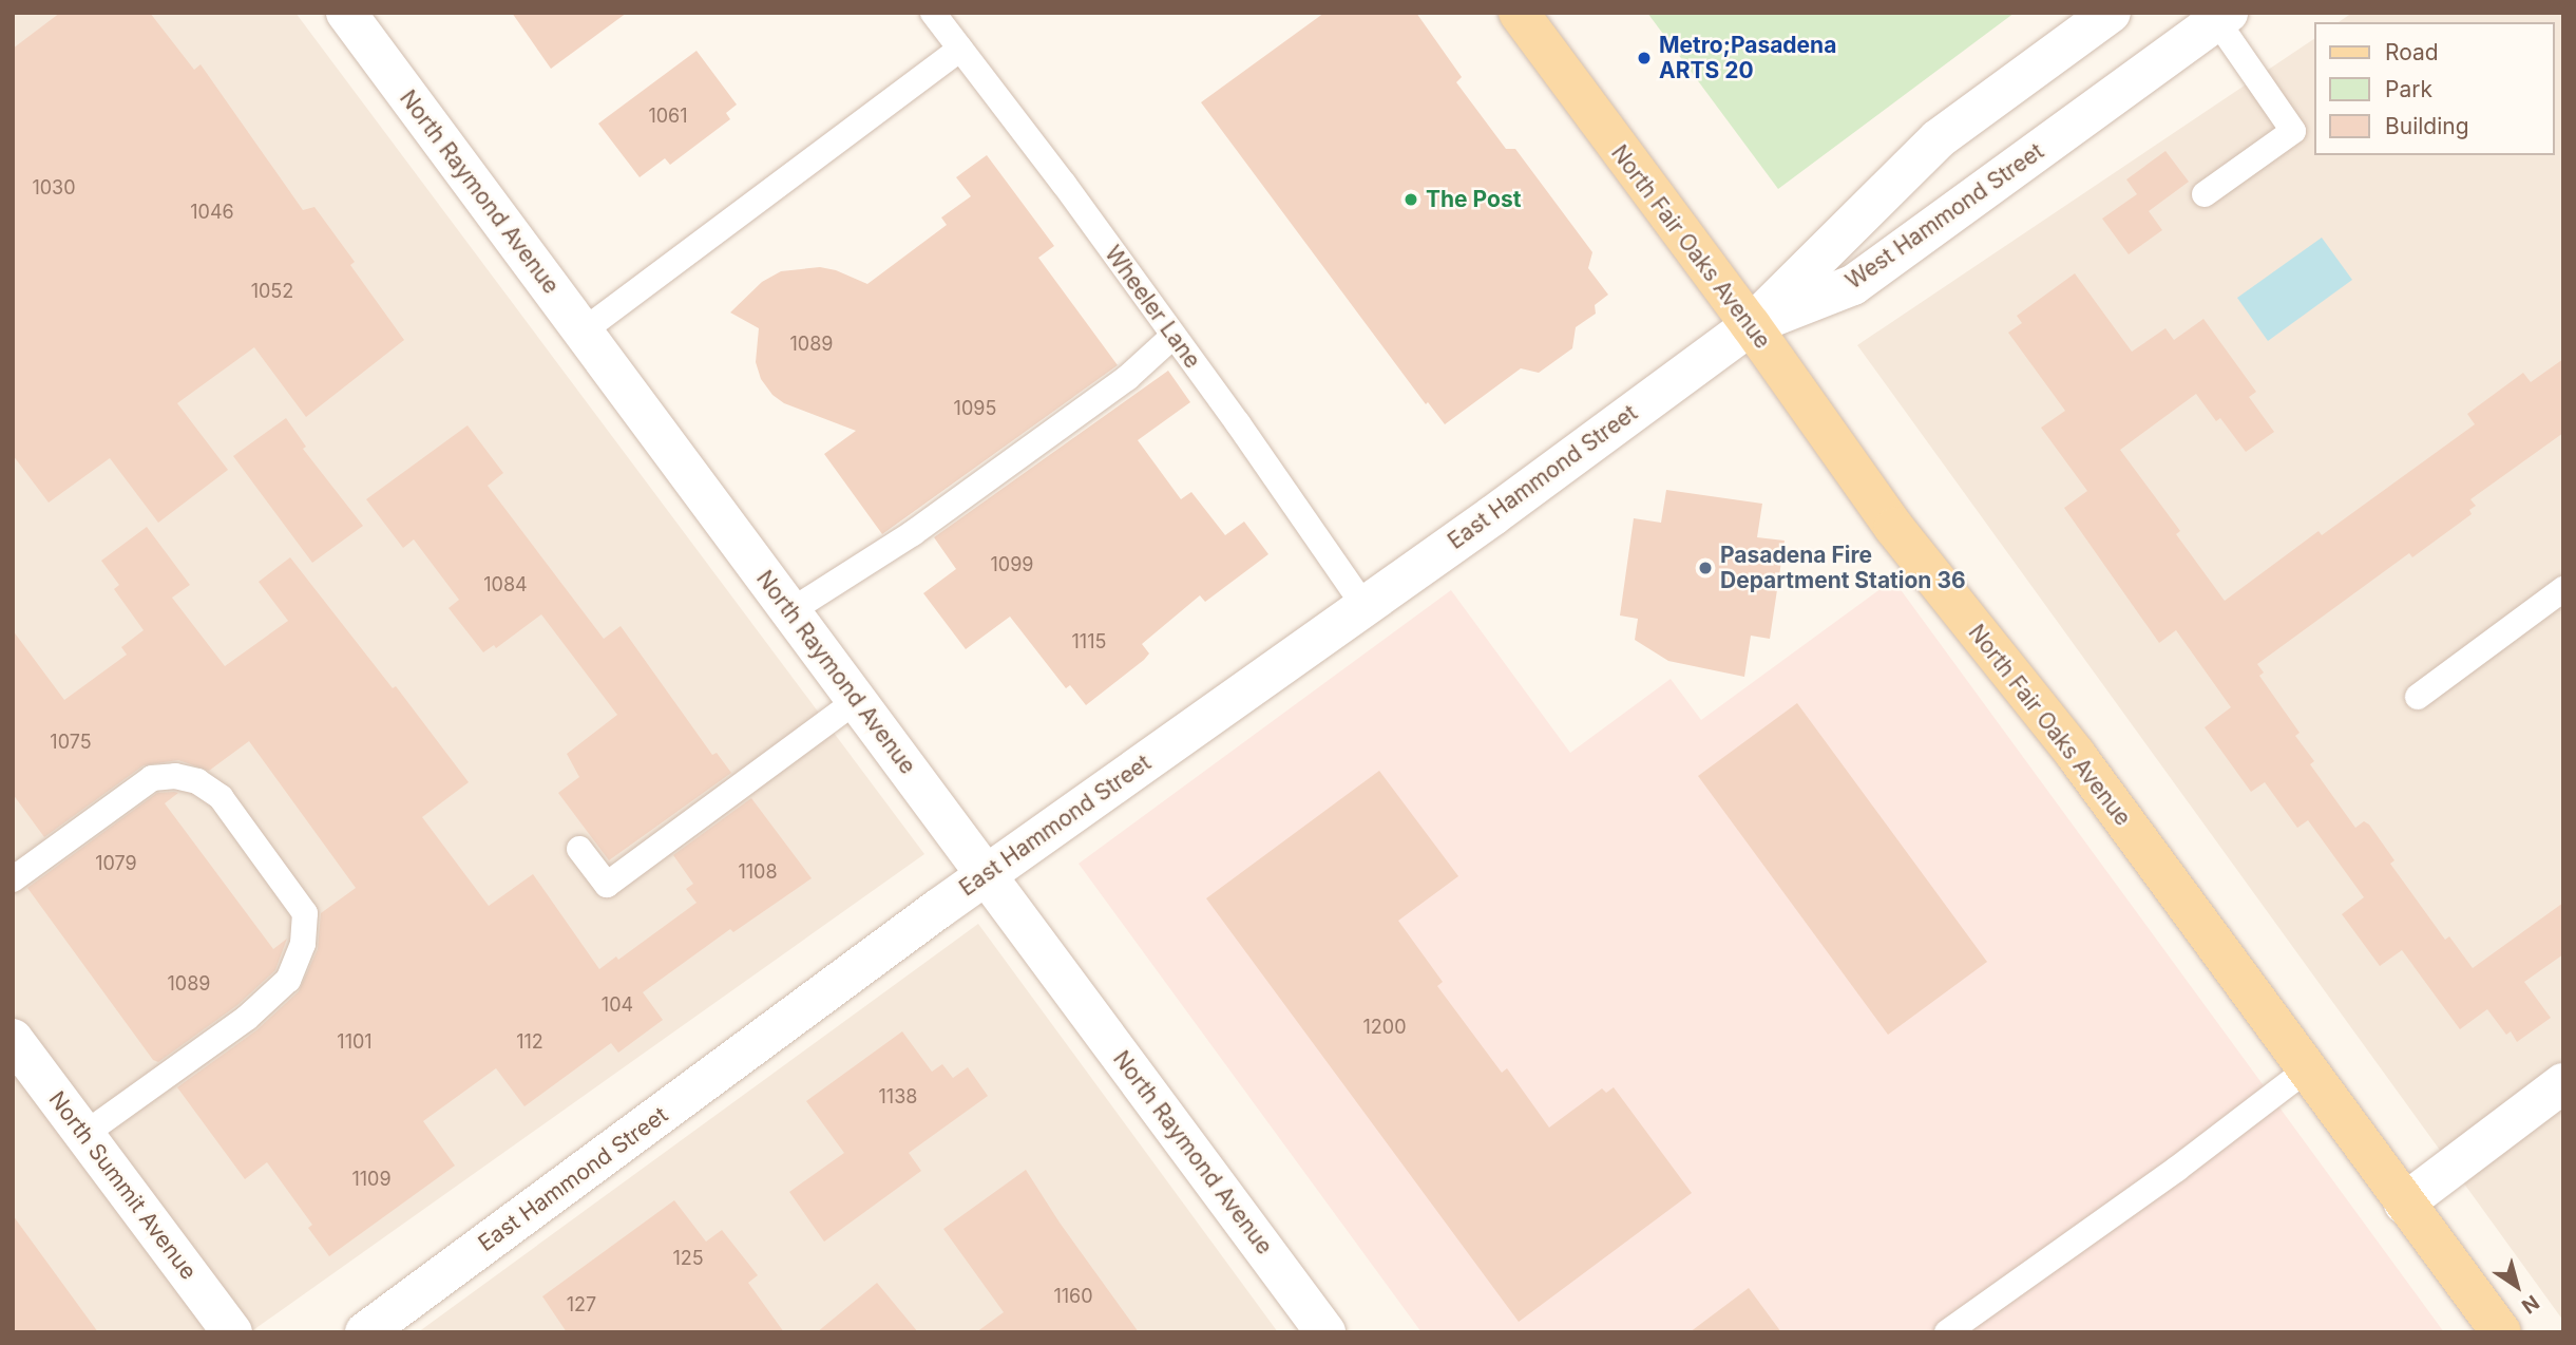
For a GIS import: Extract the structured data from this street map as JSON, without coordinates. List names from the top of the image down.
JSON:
{
  "streets": {
    "main road": ["North Fair Oaks Avenue"],
    "street": [
      "North Raymond Avenue",
      "West Hammond Street",
      "East Hammond Street",
      "North Summit Avenue"
    ],
    "lane": ["Wheeler Lane"]
  },
  "crossings": [
    ["North Raymond Avenue", "East Hammond Street"],
    ["West Hammond Street", "North Fair Oaks Avenue"],
    ["West Hammond Street", "East Hammond Street"],
    ["North Fair Oaks Avenue", "East Hammond Street"],
    ["Wheeler Lane", "East Hammond Street"]
  ],
  "places": ["Metro;Pasadena ARTS 20", "The Post", "Pasadena Fire Department Station 36"],
  "house_numbers": [
    "1061",
    "1030",
    "1046",
    "1052",
    "1089",
    "1095",
    "1099",
    "1084",
    "1115",
    "1075",
    "1079",
    "1108",
    "1089",
    "104",
    "1200",
    "1101",
    "112",
    "1138",
    "1109",
    "125",
    "1160",
    "127"
  ],
  "legend": ["Road", "Park", "Building"],
  "north": "bottom right"
}
